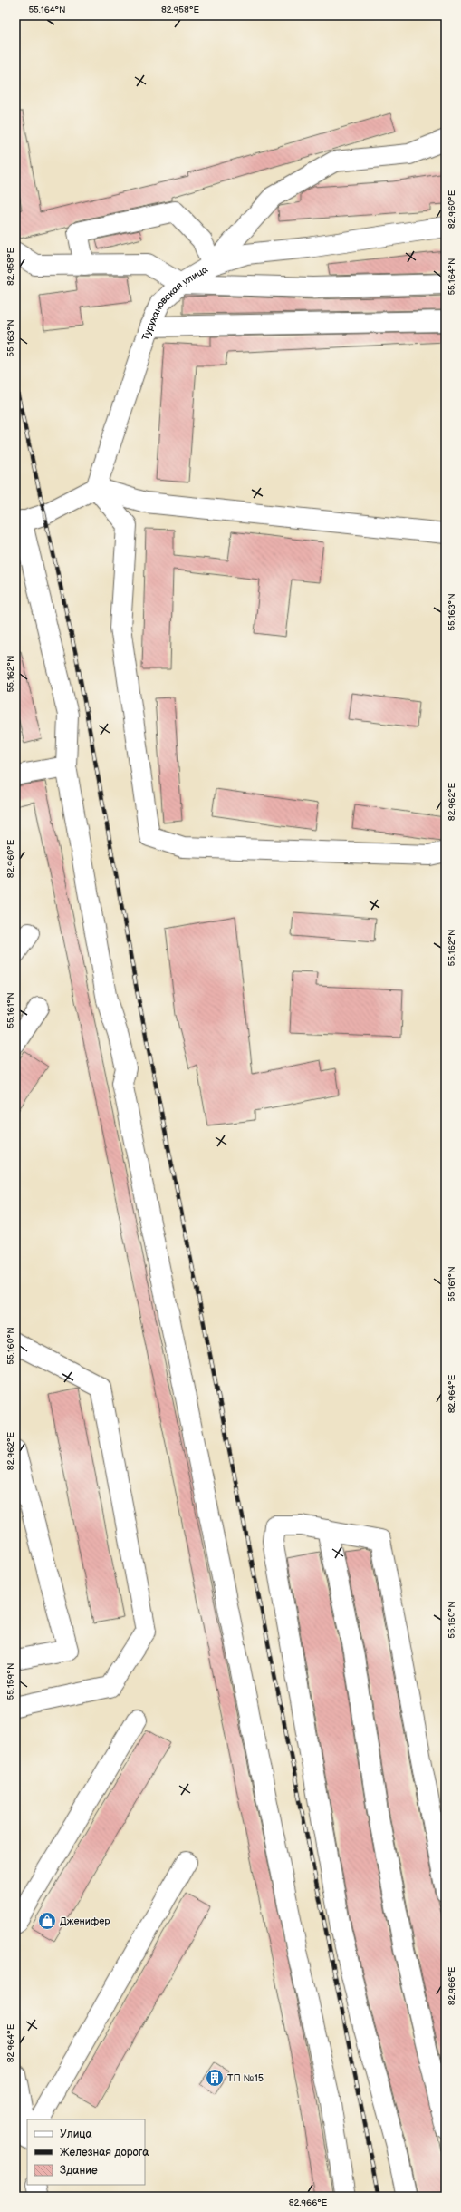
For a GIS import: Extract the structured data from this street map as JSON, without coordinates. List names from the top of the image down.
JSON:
{
  "streets": {
    "street": ["Турухановская улица"]
  },
  "places": {
    "shop": ["Дженифер"],
    "building": ["ТП №15"]
  },
  "legend": ["Улица", "Железная дорога", "Здание"],
  "coordinates": [
    "55.164°N",
    "82.958°E",
    "82.960°E",
    "55.163°N",
    "55.162°N",
    "82.962°E",
    "55.161°N",
    "55.160°N",
    "82.964°E",
    "55.159°N",
    "82.966°E"
  ]
}
